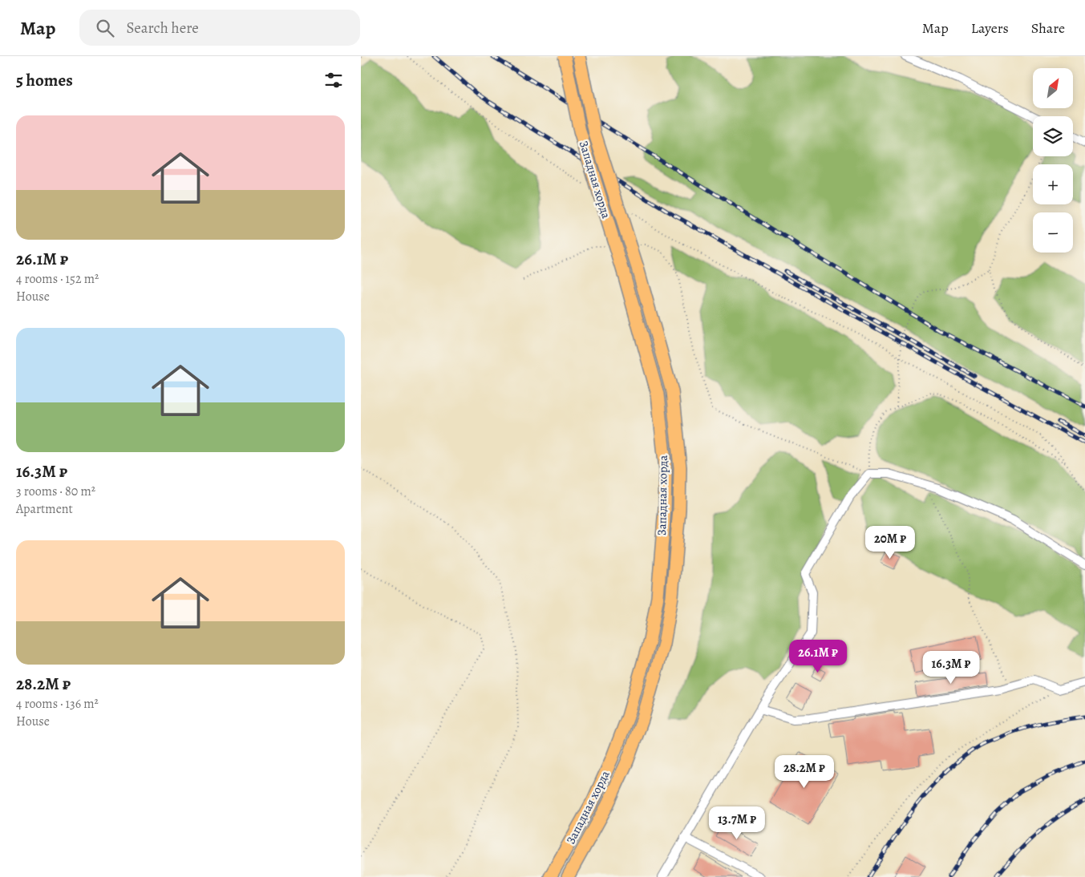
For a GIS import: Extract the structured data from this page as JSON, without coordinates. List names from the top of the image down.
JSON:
{
  "streets": {
    "highway": ["Западная хорда"]
  },
  "north": "top right",
  "page": {
    "header": "Map",
    "search": "Search here",
    "nav": ["Map", "Layers", "Share"],
    "heading": "5 homes",
    "map_buttons": ["+", "−"],
    "list": [
      {
        "name": "26.1M ₽",
        "note": "4 rooms · 152 m² · House"
      },
      {
        "name": "16.3M ₽",
        "note": "3 rooms · 80 m² · Apartment"
      },
      {
        "name": "28.2M ₽",
        "note": "4 rooms · 136 m² · House"
      }
    ],
    "price": [
      "20M ₽",
      "26.1M ₽",
      "16.3M ₽",
      "28.2M ₽",
      "13.7M ₽"
    ]
  }
}
